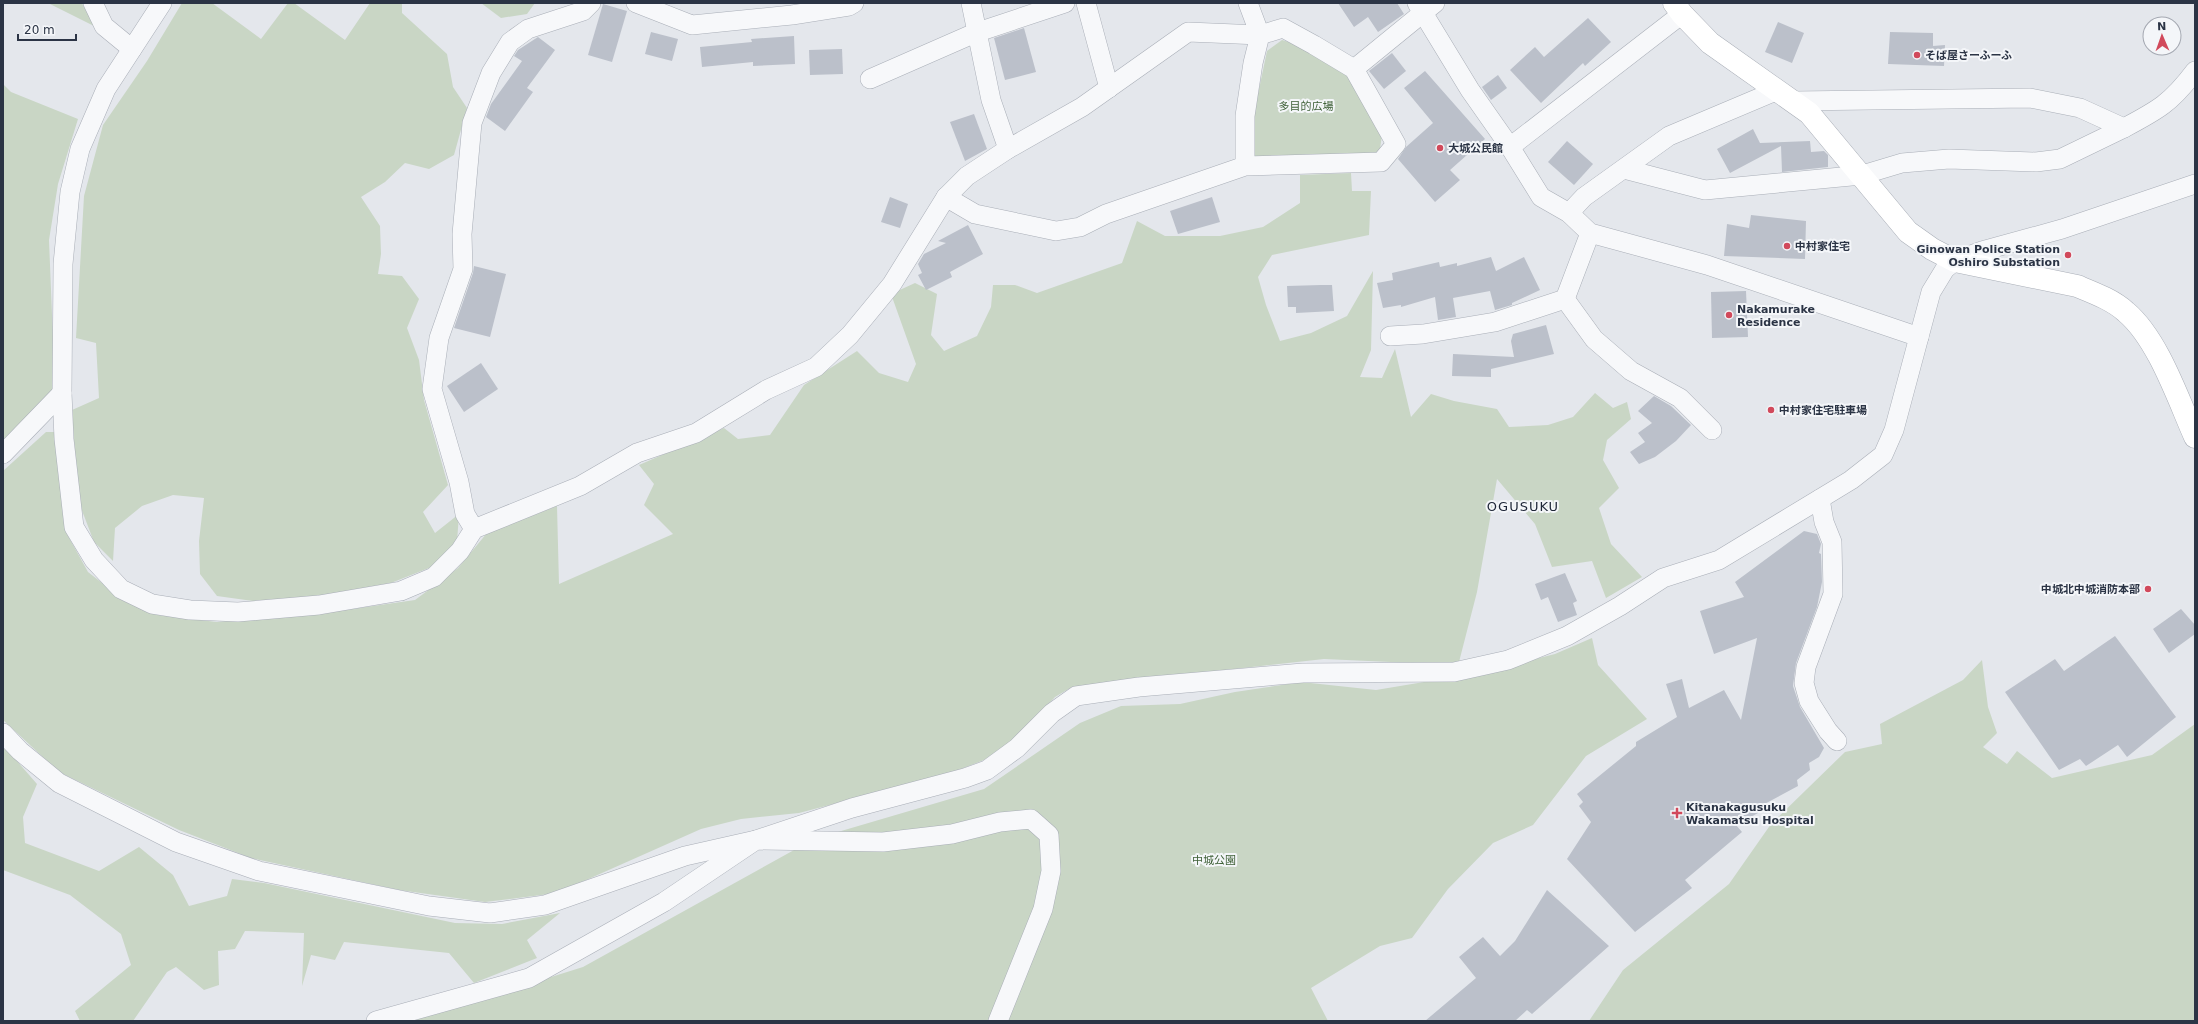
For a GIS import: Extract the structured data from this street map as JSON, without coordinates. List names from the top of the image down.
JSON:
{
  "districts": ["OGUSUKU"],
  "parks": ["多目的広場", "中城公園"],
  "places": {
    "other": [
      "そば屋さーふーふ",
      "大城公民館",
      "中村家住宅",
      "Ginowan Police Station Oshiro Substation",
      "Nakamurake Residence",
      "中村家住宅駐車場",
      "中城北中城消防本部"
    ],
    "health": ["Kitanakagusuku Wakamatsu Hospital"]
  },
  "scale_bar": "20 m",
  "north": "top"
}
